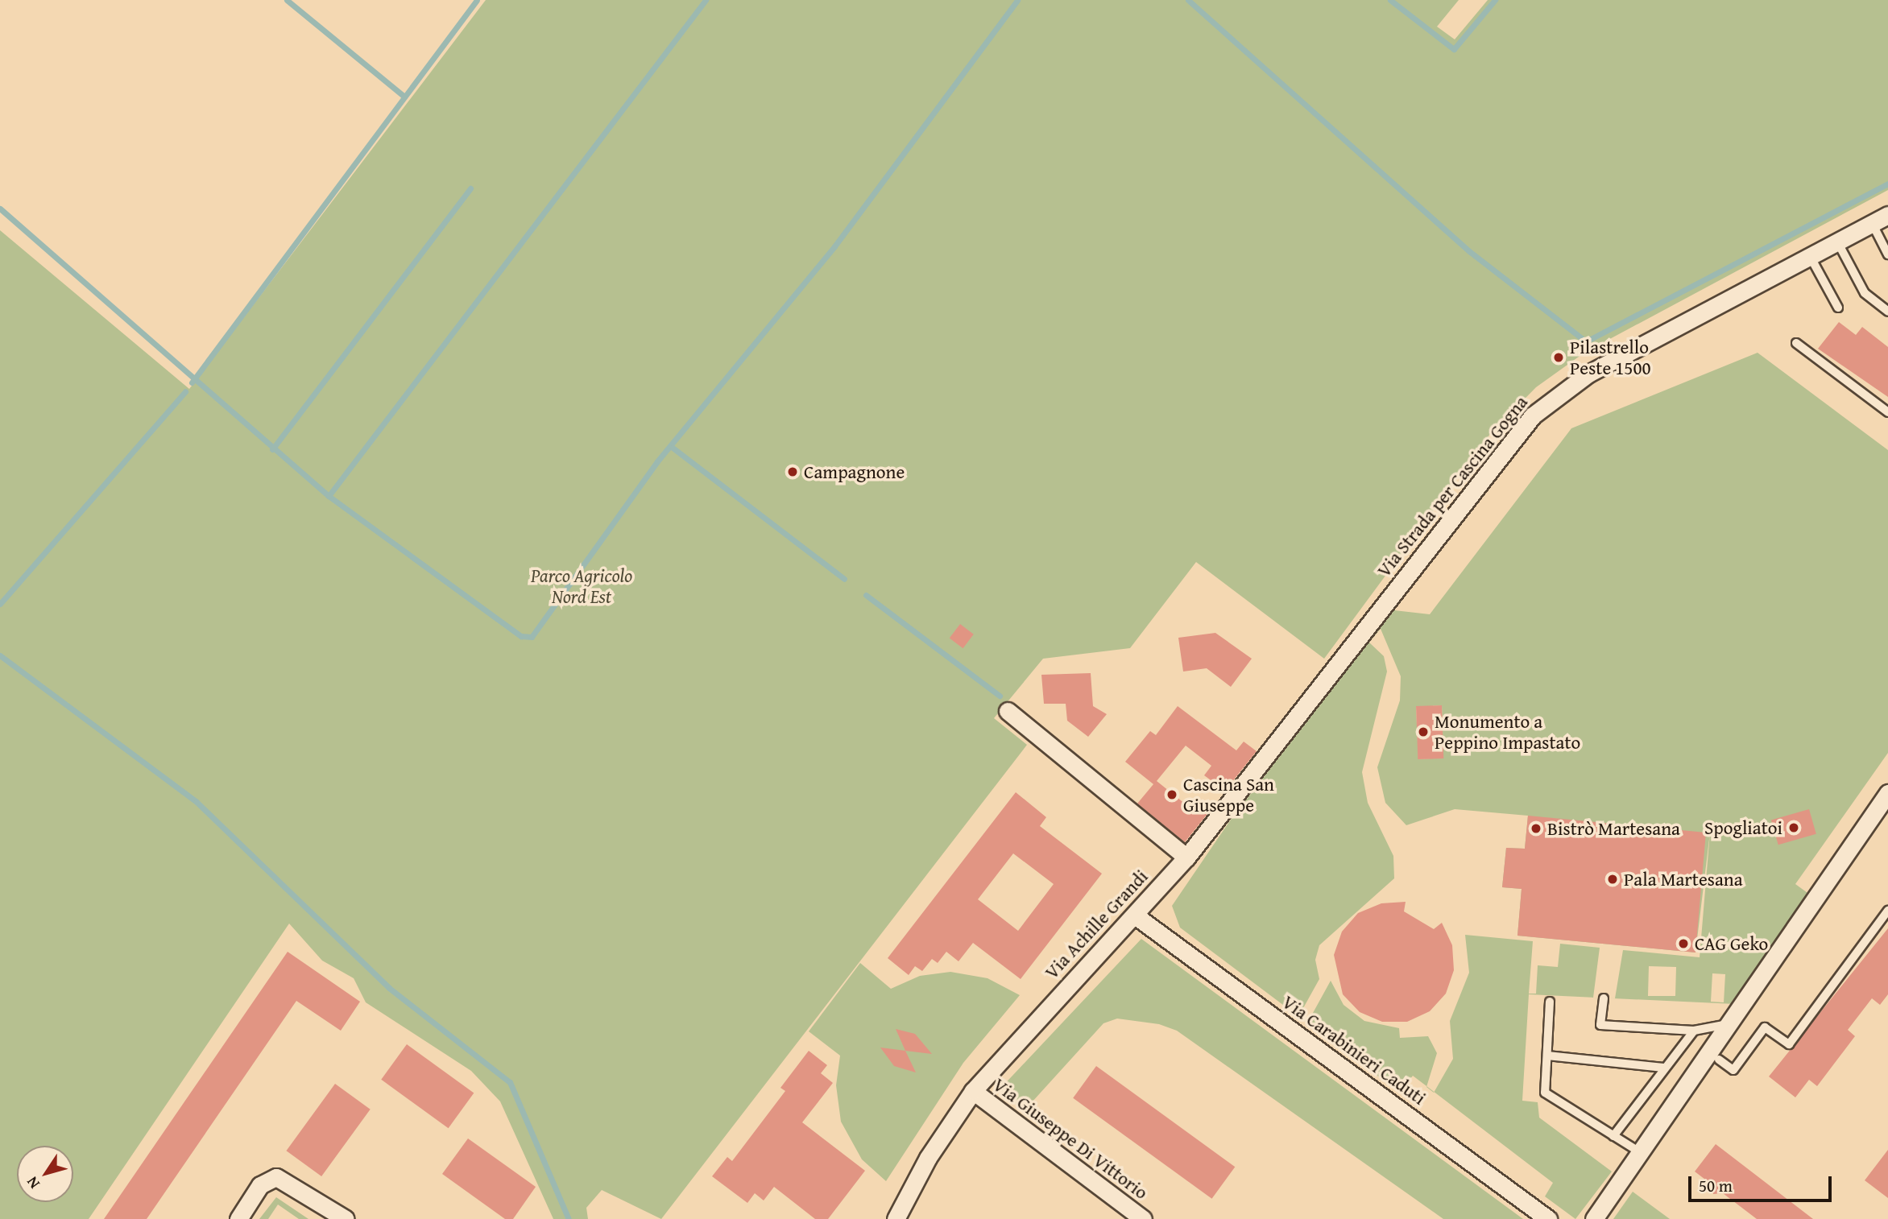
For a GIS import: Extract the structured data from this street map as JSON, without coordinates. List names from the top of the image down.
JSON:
{
  "streets": {
    "street": [
      "Via Strada per Cascina Gogna",
      "Via Achille Grandi",
      "Via Carabinieri Caduti",
      "Via Giuseppe Di Vittorio"
    ]
  },
  "crossings": [
    ["Via Strada per Cascina Gogna", "Via Achille Grandi"],
    ["Via Achille Grandi", "Via Carabinieri Caduti"],
    ["Via Achille Grandi", "Via Giuseppe Di Vittorio"]
  ],
  "parks": ["Parco Agricolo Nord Est"],
  "places": [
    "Pilastrello Peste 1500",
    "Campagnone",
    "Monumento a Peppino Impastato",
    "Cascina San Giuseppe",
    "Spogliatoi",
    "Bistrò Martesana",
    "Pala Martesana",
    "CAG Geko"
  ],
  "scale_bar": "50 m",
  "north": "bottom left"
}
